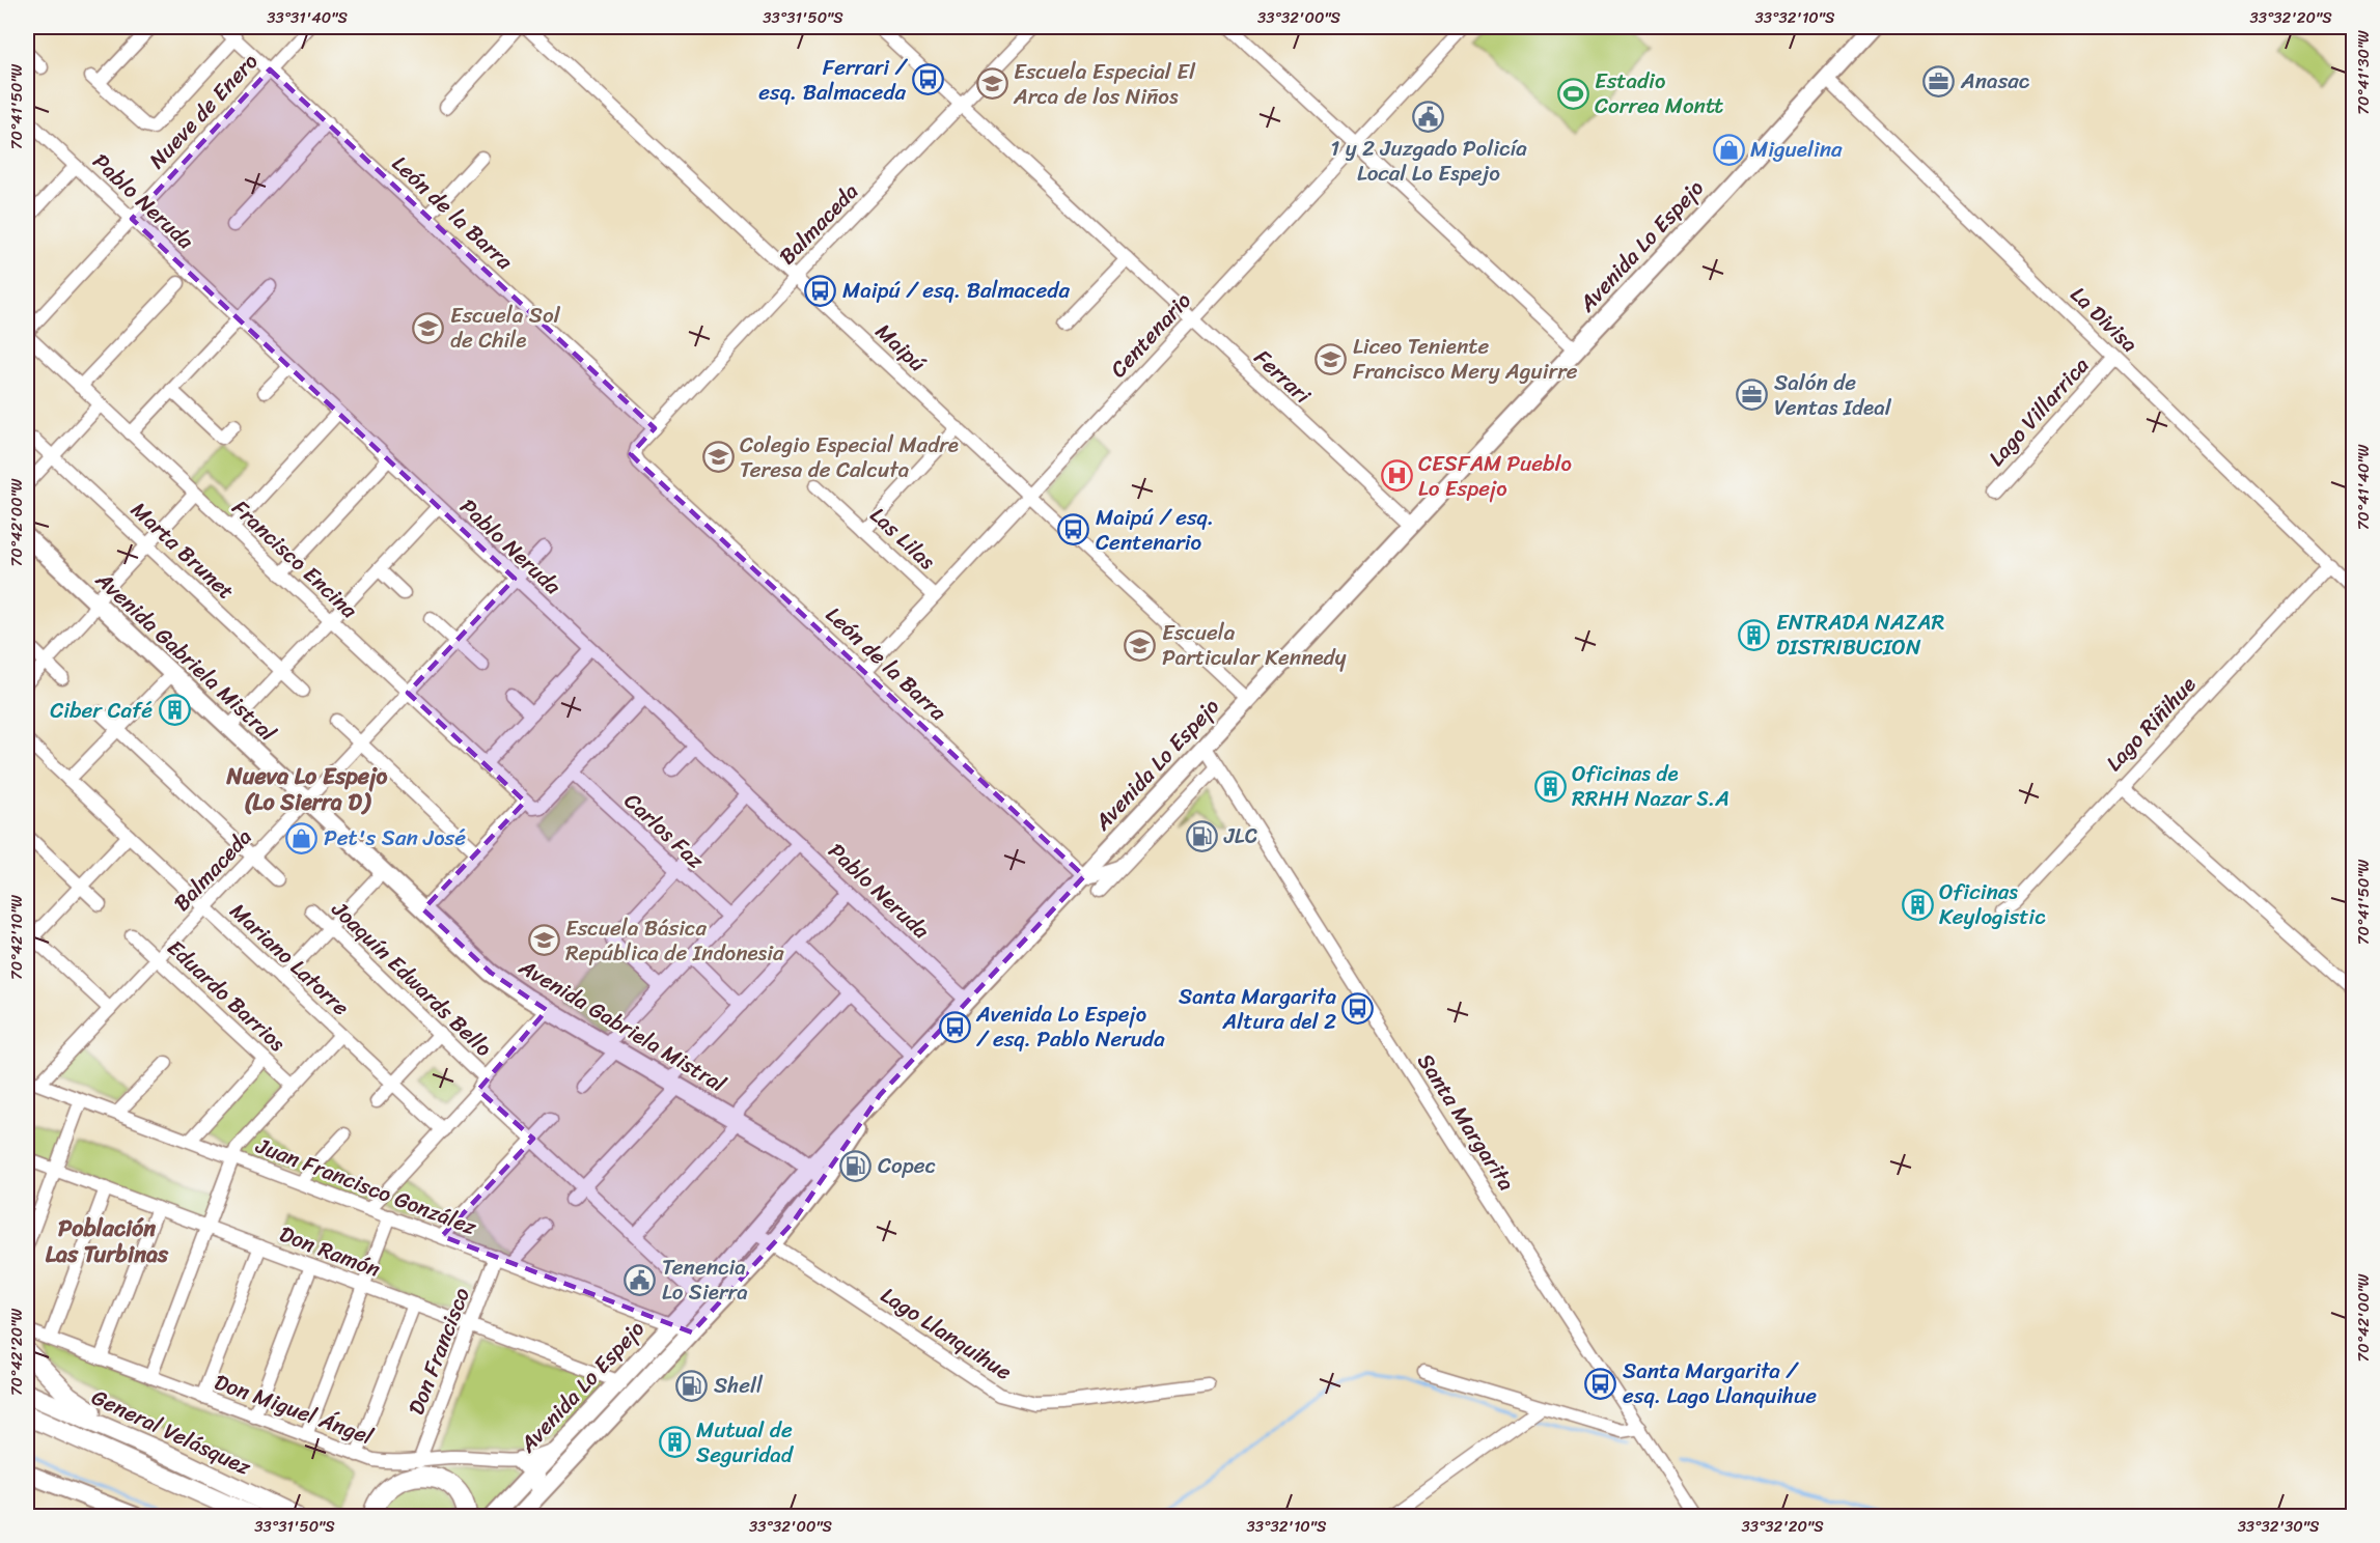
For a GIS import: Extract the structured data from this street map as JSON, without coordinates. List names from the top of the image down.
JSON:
{
  "streets": {
    "highway": ["General Velásquez"],
    "main road": ["Avenida Lo Espejo", "Avenida Gabriela Mistral"],
    "street": [
      "Nueve de Enero",
      "Pablo Neruda",
      "León de la Barra",
      "Balmaceda",
      "La Divisa",
      "Centenario",
      "Maipú",
      "Ferrari",
      "Lago Villarrica",
      "Las Lilas",
      "Marta Brunet",
      "Francisco Encina",
      "Lago Riñihue",
      "Carlos Faz",
      "Mariano Latorre",
      "Joaquín Edwards Bello",
      "Eduardo Barrios",
      "Santa Margarita",
      "Juan Francisco González",
      "Don Ramón",
      "Lago Llanquihue",
      "Don Francisco",
      "Don Miguel Ángel"
    ]
  },
  "crossings": [
    ["Nueve de Enero", "Pablo Neruda"],
    ["Nueve de Enero", "León de la Barra"],
    ["Nueve de Enero", "Francisco Encina"],
    ["Pablo Neruda", "Balmaceda"],
    ["Pablo Neruda", "Avenida Lo Espejo"],
    ["León de la Barra", "Balmaceda"],
    ["León de la Barra", "Avenida Lo Espejo"],
    ["León de la Barra", "Centenario"],
    ["Balmaceda", "Maipú"],
    ["Balmaceda", "Ferrari"],
    ["Balmaceda", "Francisco Encina"],
    ["Balmaceda", "Avenida Gabriela Mistral"],
    ["Balmaceda", "Mariano Latorre"],
    ["Balmaceda", "Eduardo Barrios"],
    ["Balmaceda", "Juan Francisco González"],
    ["Avenida Lo Espejo", "La Divisa"],
    ["Avenida Lo Espejo", "Maipú"],
    ["Avenida Lo Espejo", "Ferrari"],
    ["Avenida Lo Espejo", "Avenida Gabriela Mistral"],
    ["Avenida Lo Espejo", "Joaquín Edwards Bello"],
    ["Avenida Lo Espejo", "Santa Margarita"],
    ["Avenida Lo Espejo", "Juan Francisco González"],
    ["Avenida Lo Espejo", "Don Ramón"],
    ["Avenida Lo Espejo", "Lago Llanquihue"],
    ["Avenida Lo Espejo", "Don Miguel Ángel"],
    ["La Divisa", "Lago Villarrica"],
    ["La Divisa", "Lago Riñihue"],
    ["Centenario", "Maipú"],
    ["Centenario", "Ferrari"],
    ["Centenario", "Las Lilas"],
    ["Juan Francisco González", "Don Francisco"],
    ["Don Ramón", "Don Francisco"],
    ["Don Francisco", "Don Miguel Ángel"]
  ],
  "districts": ["Nueva Lo Espejo (Lo Sierra D)", "Población Las Turbinas"],
  "places": {
    "bus stop": [
      "Ferrari / esq. Balmaceda",
      "Maipú / esq. Balmaceda",
      "Maipú / esq. Centenario",
      "Santa Margarita Altura del 2",
      "Avenida Lo Espejo / esq. Pablo Neruda",
      "Santa Margarita / esq. Lago Llanquihue"
    ],
    "office": ["Anasac", "Salón de Ventas Ideal"],
    "school or university": [
      "Escuela Especial El Arca de los Niños",
      "Escuela Sol de Chile",
      "Liceo Teniente Francisco Mery Aguirre",
      "Colegio Especial Madre Teresa de Calcuta",
      "Escuela Particular Kennedy",
      "Escuela Básica República de Indonesia"
    ],
    "sports": ["Estadio Correa Montt"],
    "public building": ["1 y 2 Juzgado Policía Local Lo Espejo", "Tenencia Lo Sierra"],
    "shop": ["Miguelina", "Pet's San José"],
    "hospital": ["CESFAM Pueblo Lo Espejo"],
    "building": [
      "ENTRADA NAZAR DISTRIBUCION",
      "Ciber Café",
      "Oficinas de RRHH Nazar S.A",
      "Oficinas Keylogistic",
      "Mutual de Seguridad"
    ],
    "fuel station": ["JLC", "Copec", "Shell"]
  },
  "coordinates": [
    "33°31'40\"S",
    "33°31'50\"S",
    "33°32'00\"S",
    "33°32'10\"S",
    "33°32'20\"S",
    "70°41'30\"W",
    "70°41'50\"W",
    "70°41'40\"W",
    "70°42'00\"W",
    "70°42'10\"W",
    "70°42'20\"W",
    "33°32'30\"S"
  ]
}
